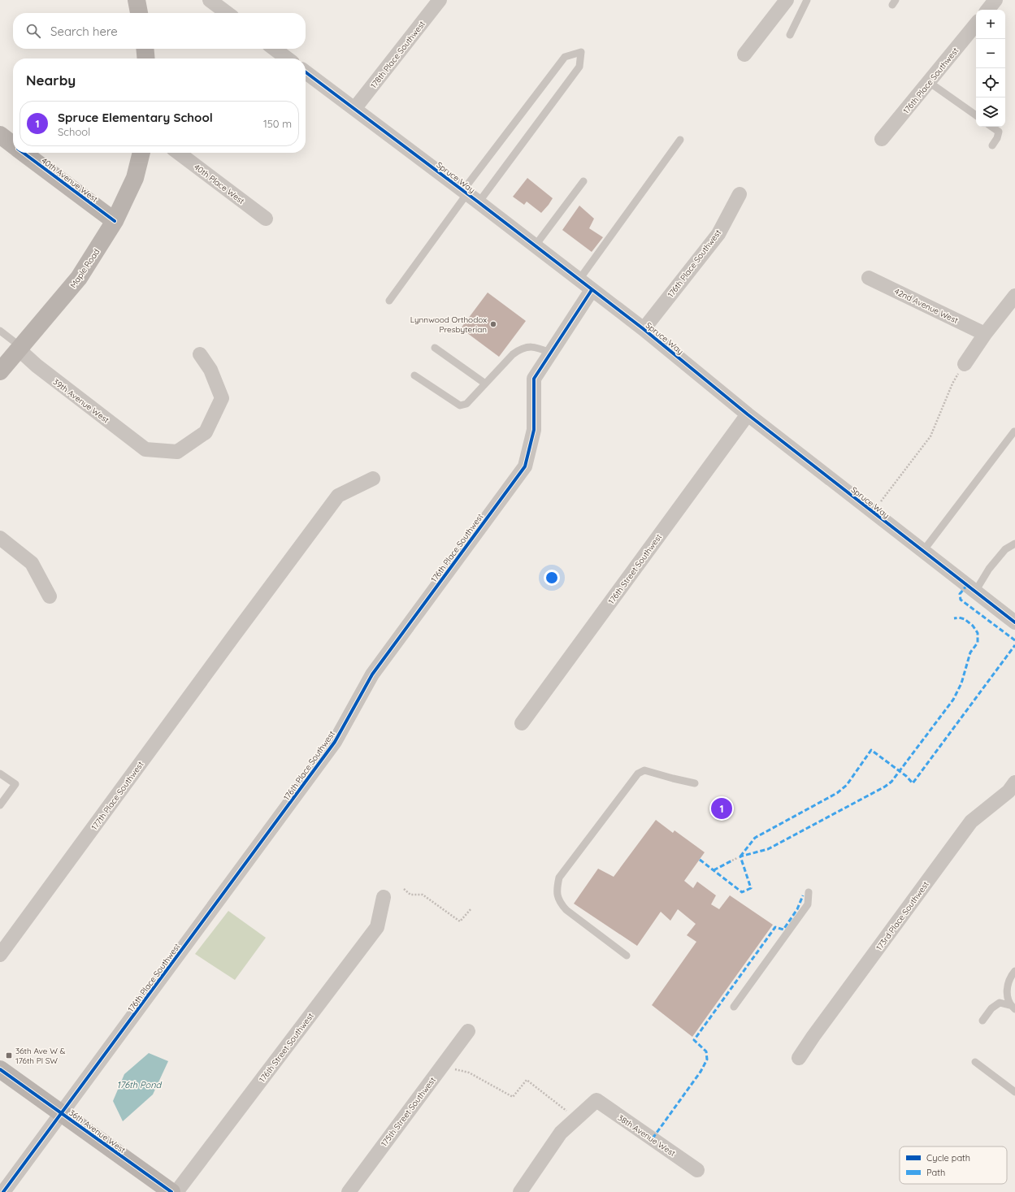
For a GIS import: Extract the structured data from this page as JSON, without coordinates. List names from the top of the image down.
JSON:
{
  "streets": {
    "street": [
      "178th Place Southwest",
      "176th Place Southwest",
      "Spruce Way",
      "40th Avenue West",
      "40th Place West",
      "Maple Road",
      "42nd Avenue West",
      "39th Avenue West",
      "176th Street Southwest",
      "177th Place Southwest",
      "173rd Place Southwest",
      "175th Street Southwest",
      "36th Avenue West",
      "38th Avenue West"
    ]
  },
  "crossings": [
    ["178th Place Southwest", "Spruce Way"],
    ["176th Place Southwest", "Spruce Way"],
    ["176th Place Southwest", "36th Avenue West"],
    ["Spruce Way", "176th Street Southwest"],
    ["40th Avenue West", "Maple Road"],
    ["Maple Road", "39th Avenue West"],
    ["176th Street Southwest", "36th Avenue West"]
  ],
  "water": ["176th Pond"],
  "places": {
    "other": ["Lynnwood Orthodox Presbyterian"],
    "transit": ["36th Ave W & 176th Pl SW"]
  },
  "legend": ["Cycle path", "Path"],
  "page": {
    "map_buttons": ["+", "−"],
    "search": "Search here",
    "heading": "Nearby",
    "list": [
      {
        "mark": "1",
        "name": "Spruce Elementary School",
        "note": "School",
        "value": "150 m"
      }
    ],
    "pins": "1"
  }
}
